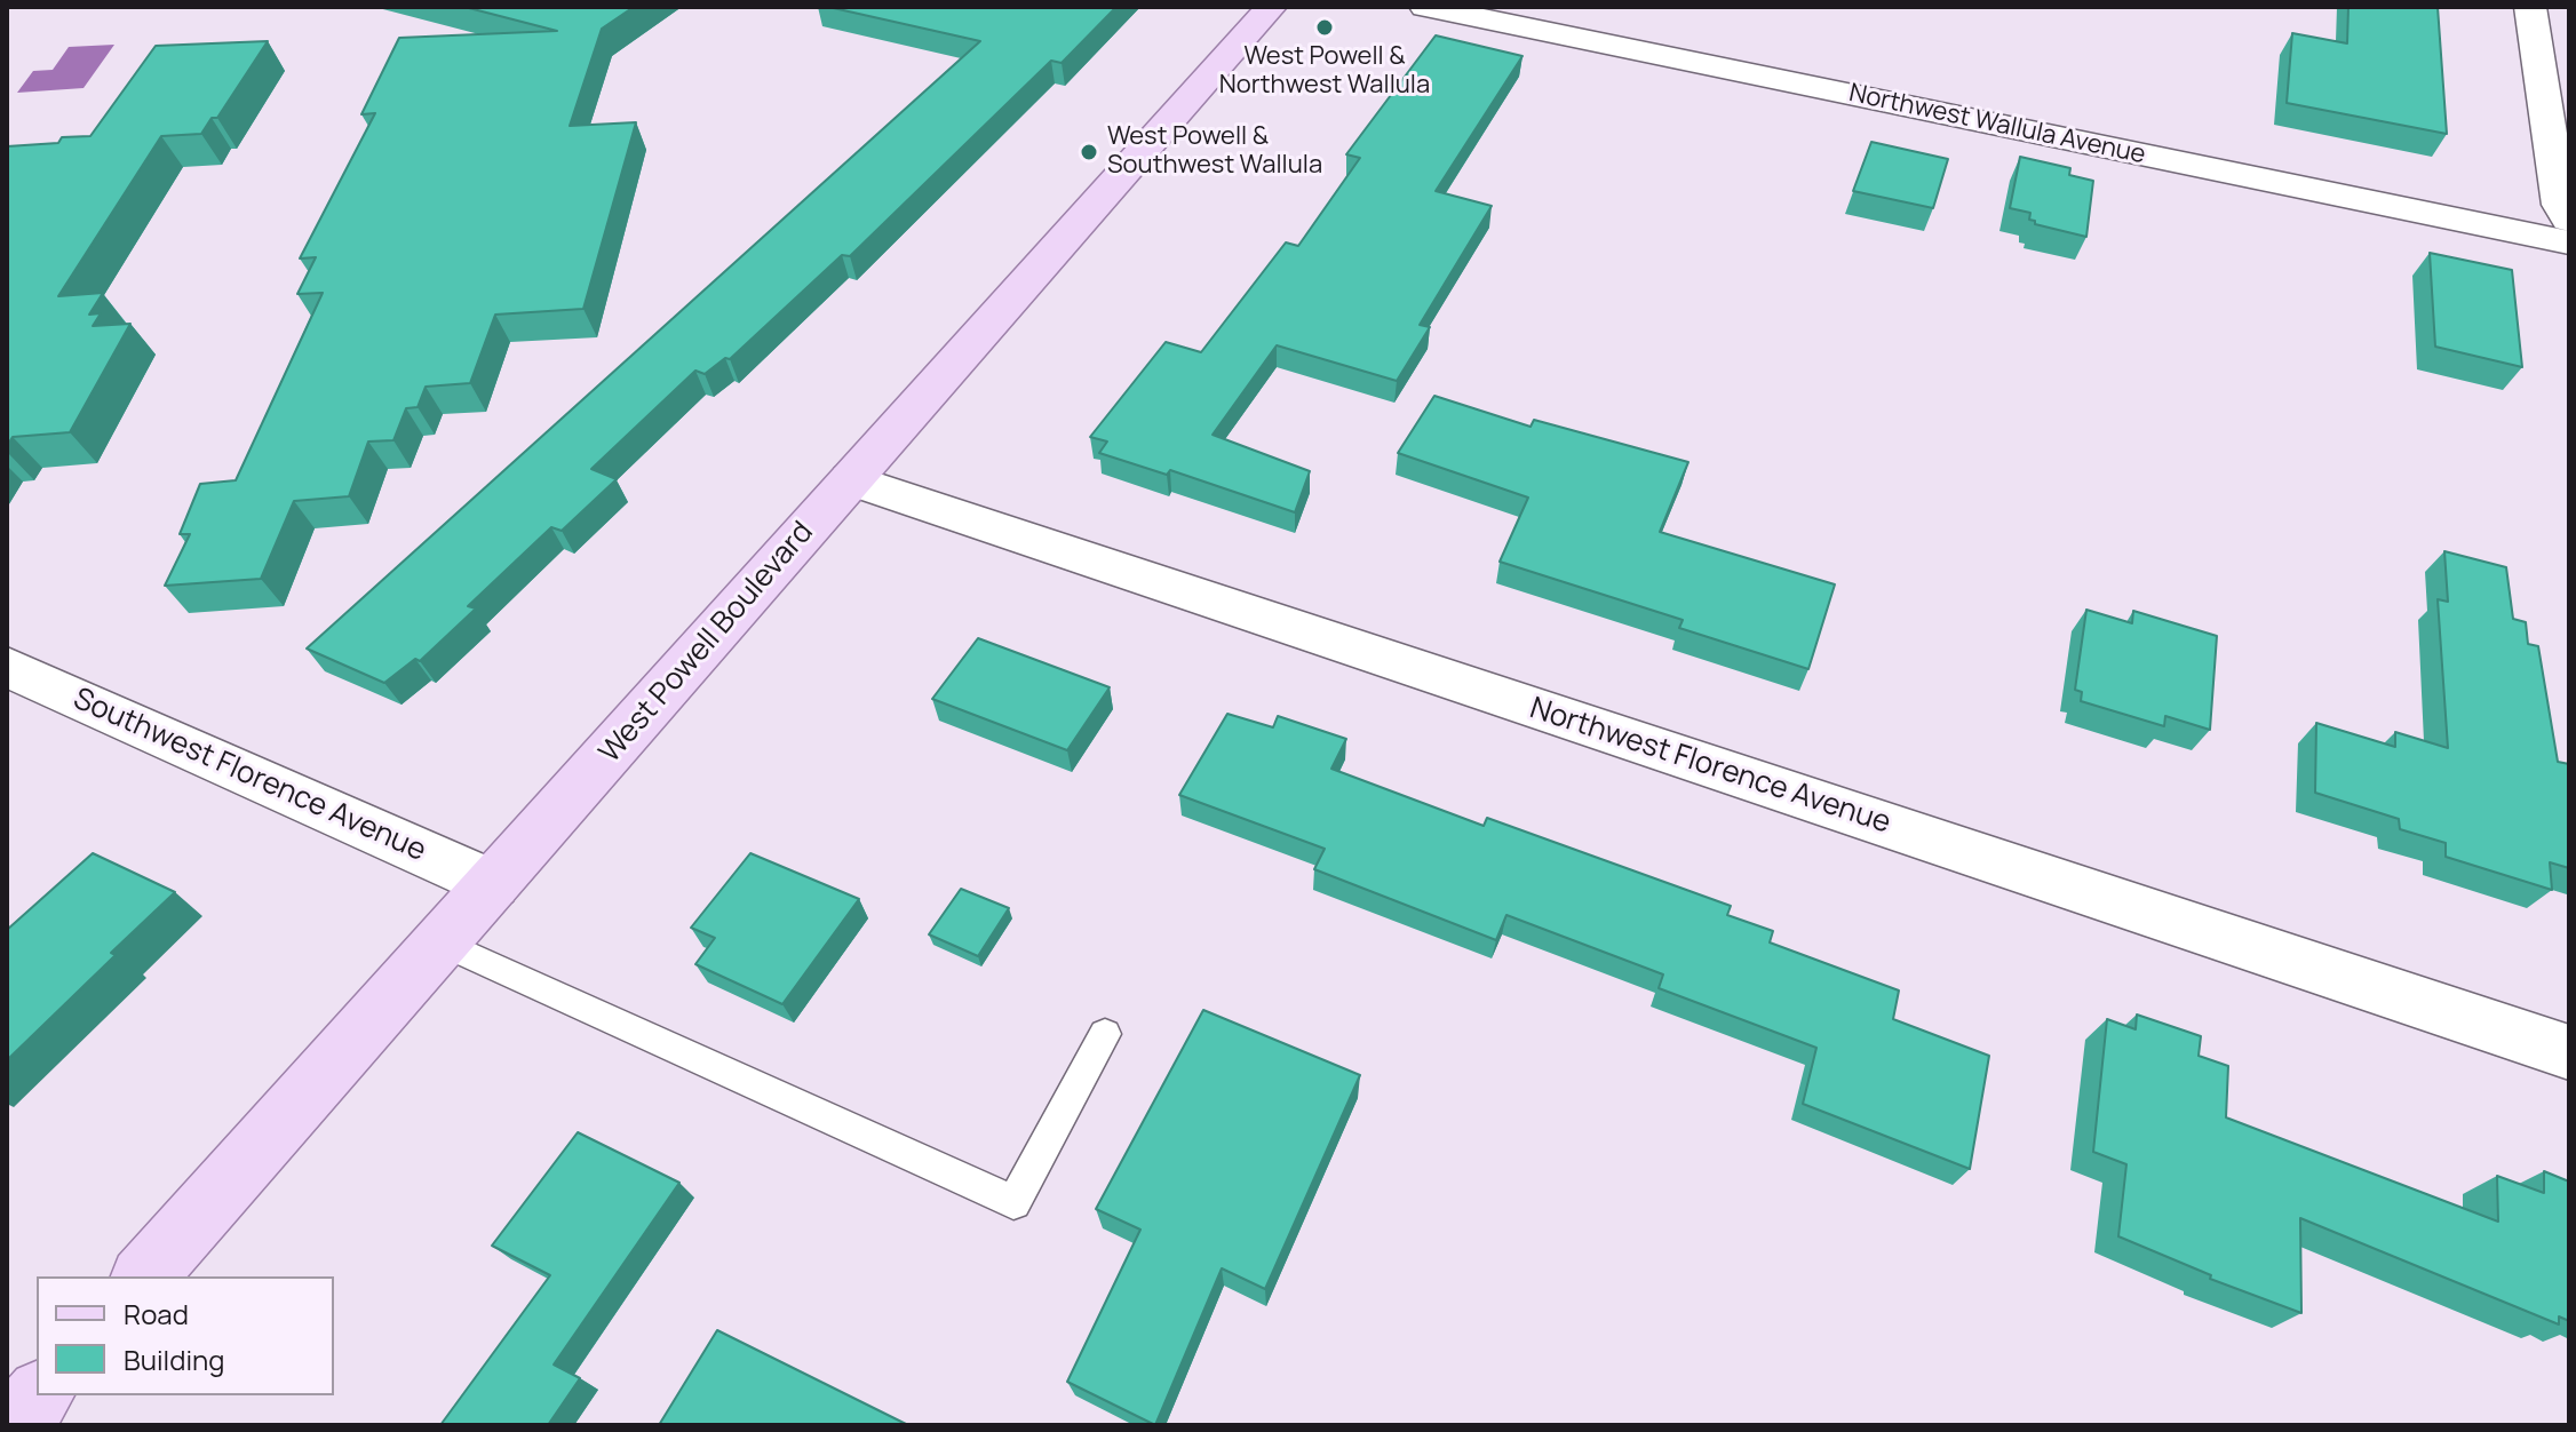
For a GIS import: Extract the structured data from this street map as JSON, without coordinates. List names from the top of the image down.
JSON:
{
  "streets": {
    "main road": ["West Powell Boulevard"],
    "street": ["Northwest Wallula Avenue", "Northwest Florence Avenue", "Southwest Florence Avenue"]
  },
  "crossings": [
    ["West Powell Boulevard", "Northwest Florence Avenue"],
    ["West Powell Boulevard", "Southwest Florence Avenue"]
  ],
  "places": ["West Powell & Northwest Wallula", "West Powell & Southwest Wallula"],
  "legend": ["Road", "Building"]
}
